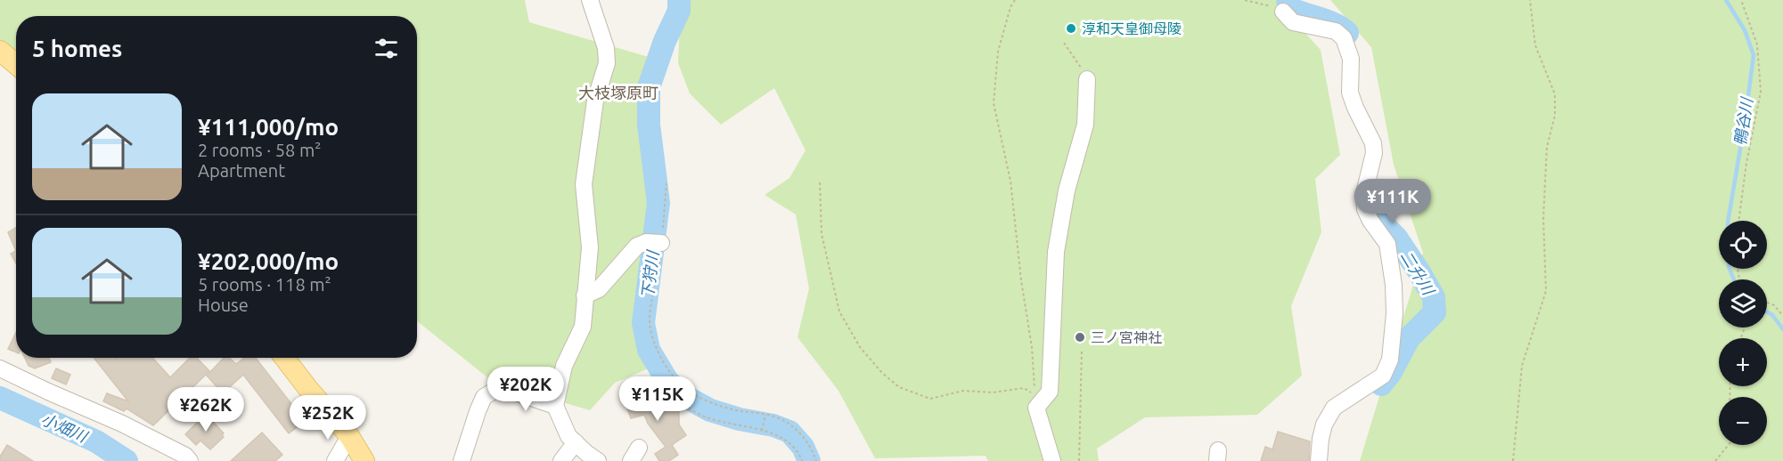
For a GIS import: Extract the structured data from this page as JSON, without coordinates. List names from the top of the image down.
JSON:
{
  "districts": ["大枝塚原町"],
  "water": [
    "鴨谷川",
    "二升川",
    "下狩川",
    "小畑川"
  ],
  "places": ["淳和天皇御母陵", "三ノ宮神社"],
  "page": {
    "heading": "5 homes",
    "list": [
      {
        "name": "¥111,000/mo",
        "note": "2 rooms · 58 m² · Apartment"
      },
      {
        "name": "¥202,000/mo",
        "note": "5 rooms · 118 m² · House"
      }
    ],
    "price": [
      "¥111K",
      "¥202K",
      "¥115K",
      "¥262K",
      "¥252K"
    ],
    "map_buttons": ["+", "−"]
  }
}
